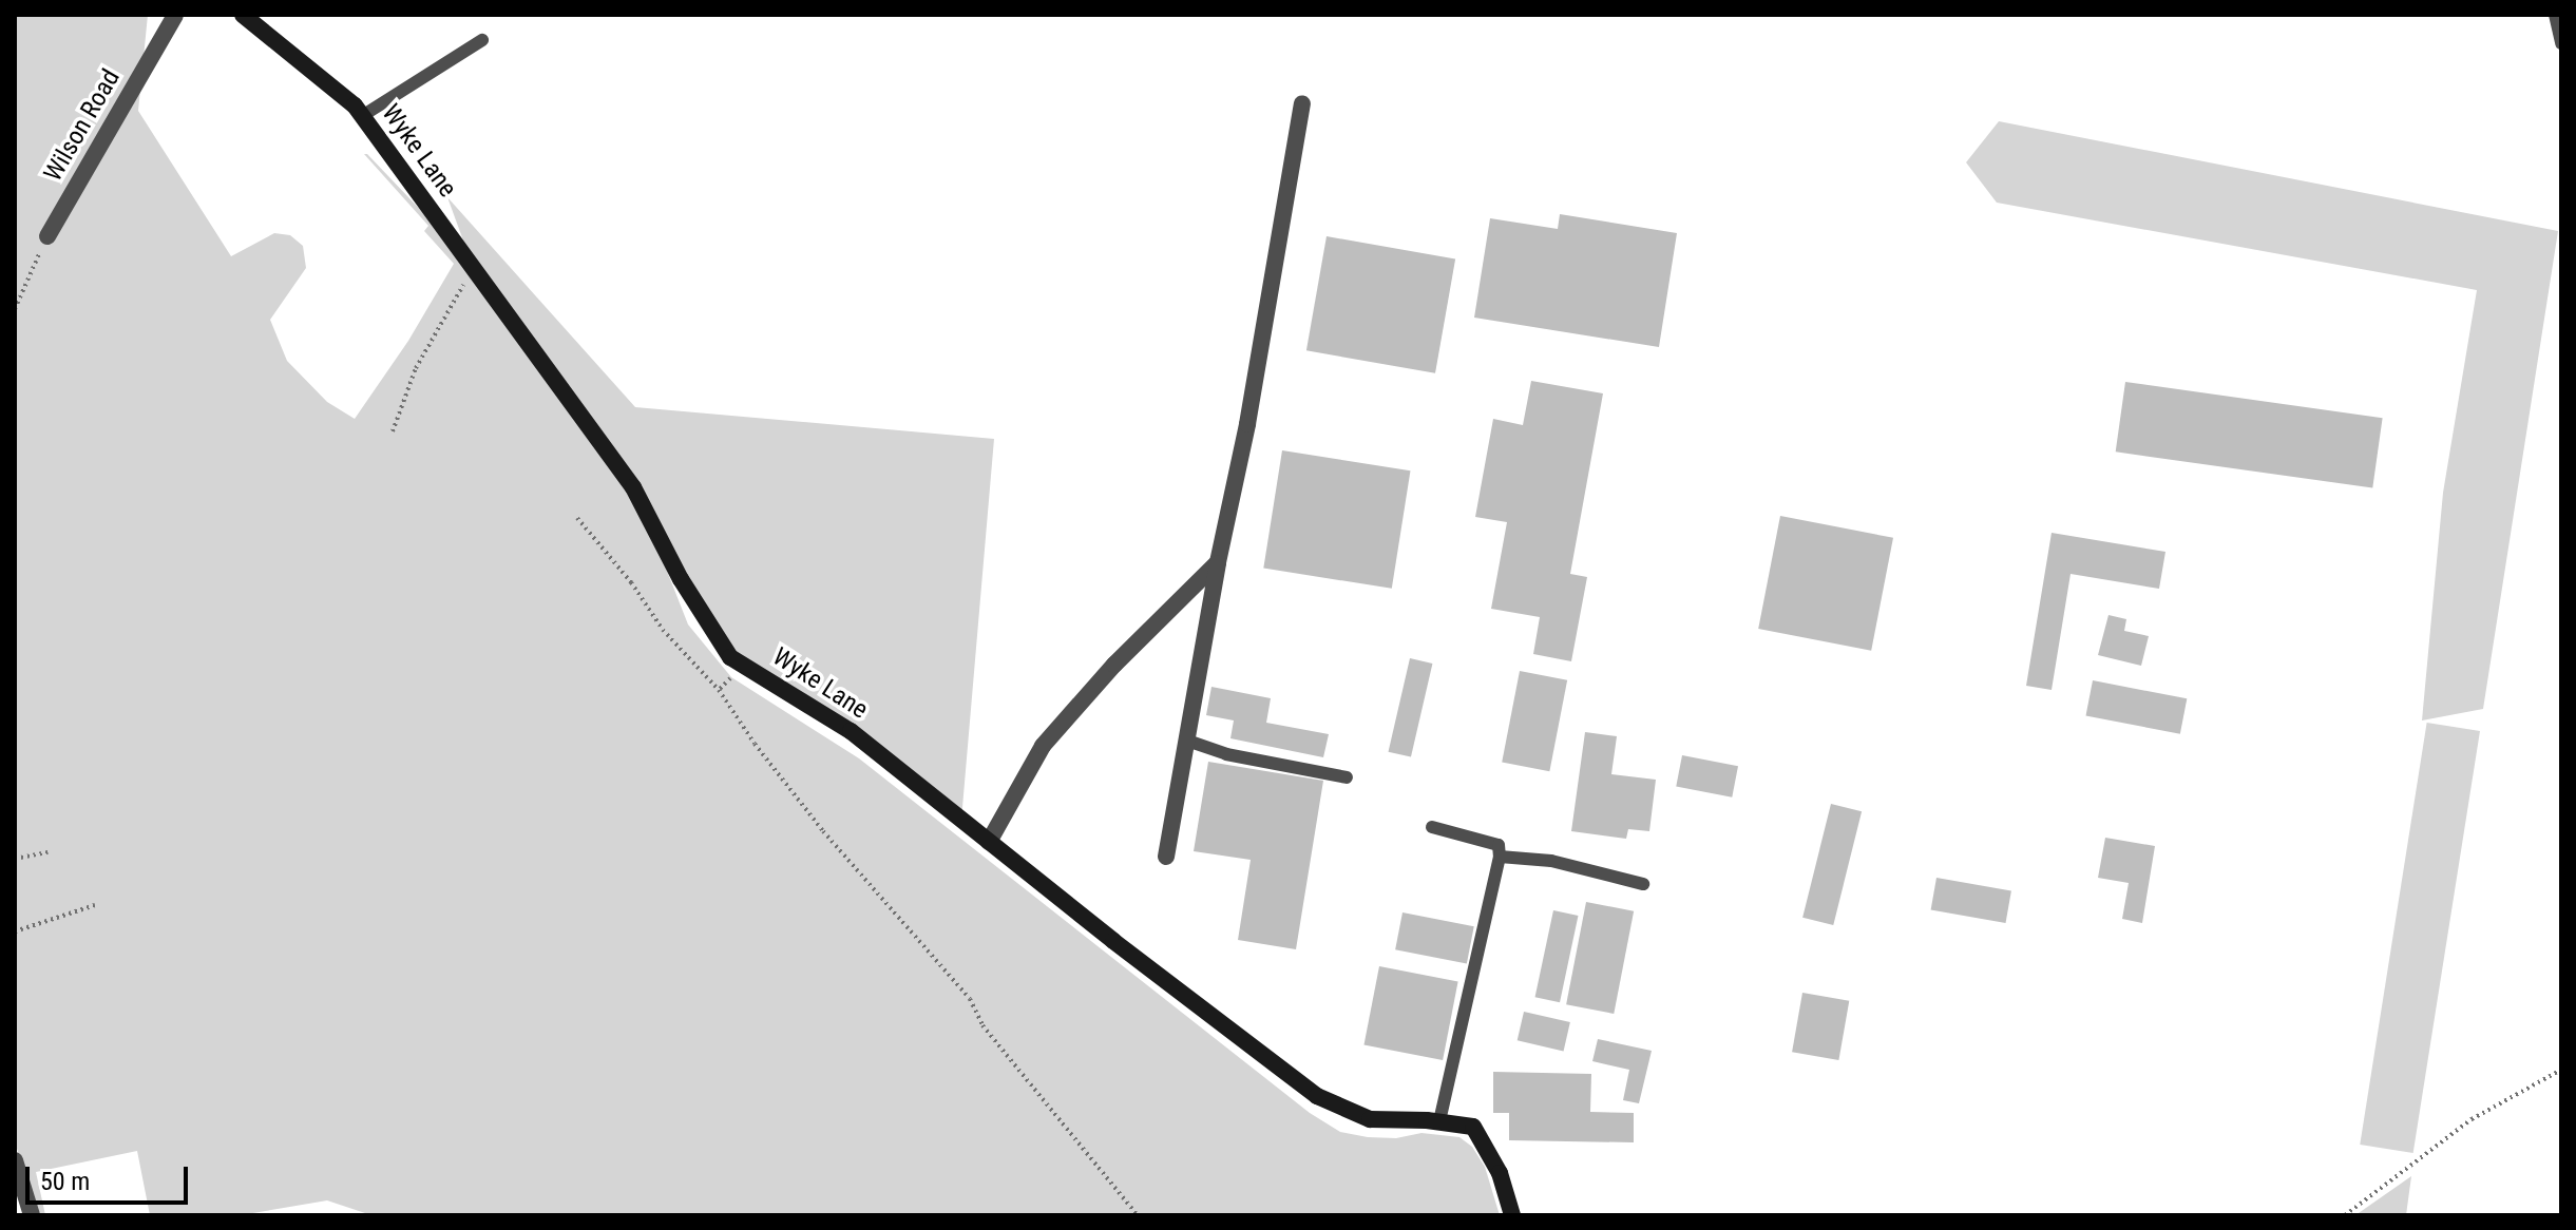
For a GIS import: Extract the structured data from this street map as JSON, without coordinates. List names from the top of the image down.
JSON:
{
  "streets": {
    "street": ["Wilson Road", "Wyke Lane"]
  },
  "scale_bar": "50 m"
}
